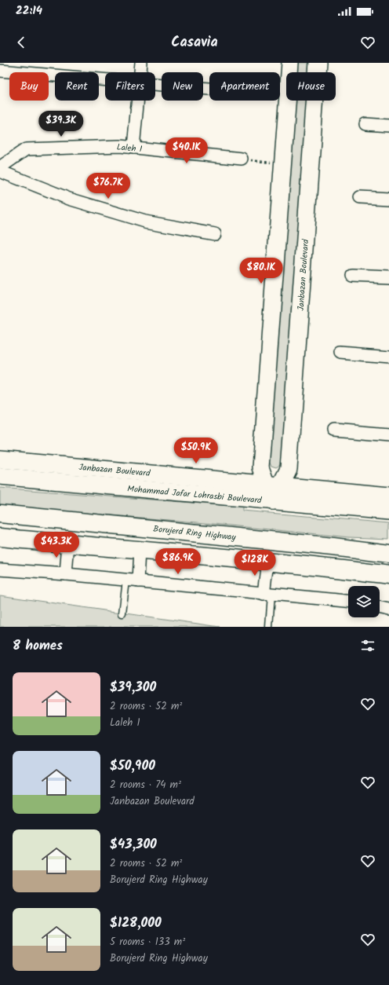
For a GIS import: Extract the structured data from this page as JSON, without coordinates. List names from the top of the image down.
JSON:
{
  "streets": {
    "highway": ["Borujerd Ring Highway"],
    "main road": ["Janbazan Boulevard", "Mohammad Jafar Lohrasbi Boulevard"],
    "street": ["Laleh 1"]
  },
  "page": {
    "status": "22:14",
    "header": "Casavia",
    "chip": [
      "Buy",
      "Rent",
      "Filters",
      "New",
      "Apartment",
      "House"
    ],
    "price": [
      "$39.3K",
      "$40.1K",
      "$76.7K",
      "$80.1K",
      "$50.9K",
      "$43.3K",
      "$86.9K",
      "$128K"
    ],
    "heading": "8 homes",
    "list": [
      {
        "name": "$39,300",
        "note": "2 rooms · 52 m² · Laleh 1"
      },
      {
        "name": "$50,900",
        "note": "2 rooms · 74 m² · Janbazan Boulevard"
      },
      {
        "name": "$43,300",
        "note": "2 rooms · 52 m² · Borujerd Ring Highway"
      },
      {
        "name": "$128,000",
        "note": "5 rooms · 133 m² · Borujerd Ring Highway"
      }
    ]
  }
}
